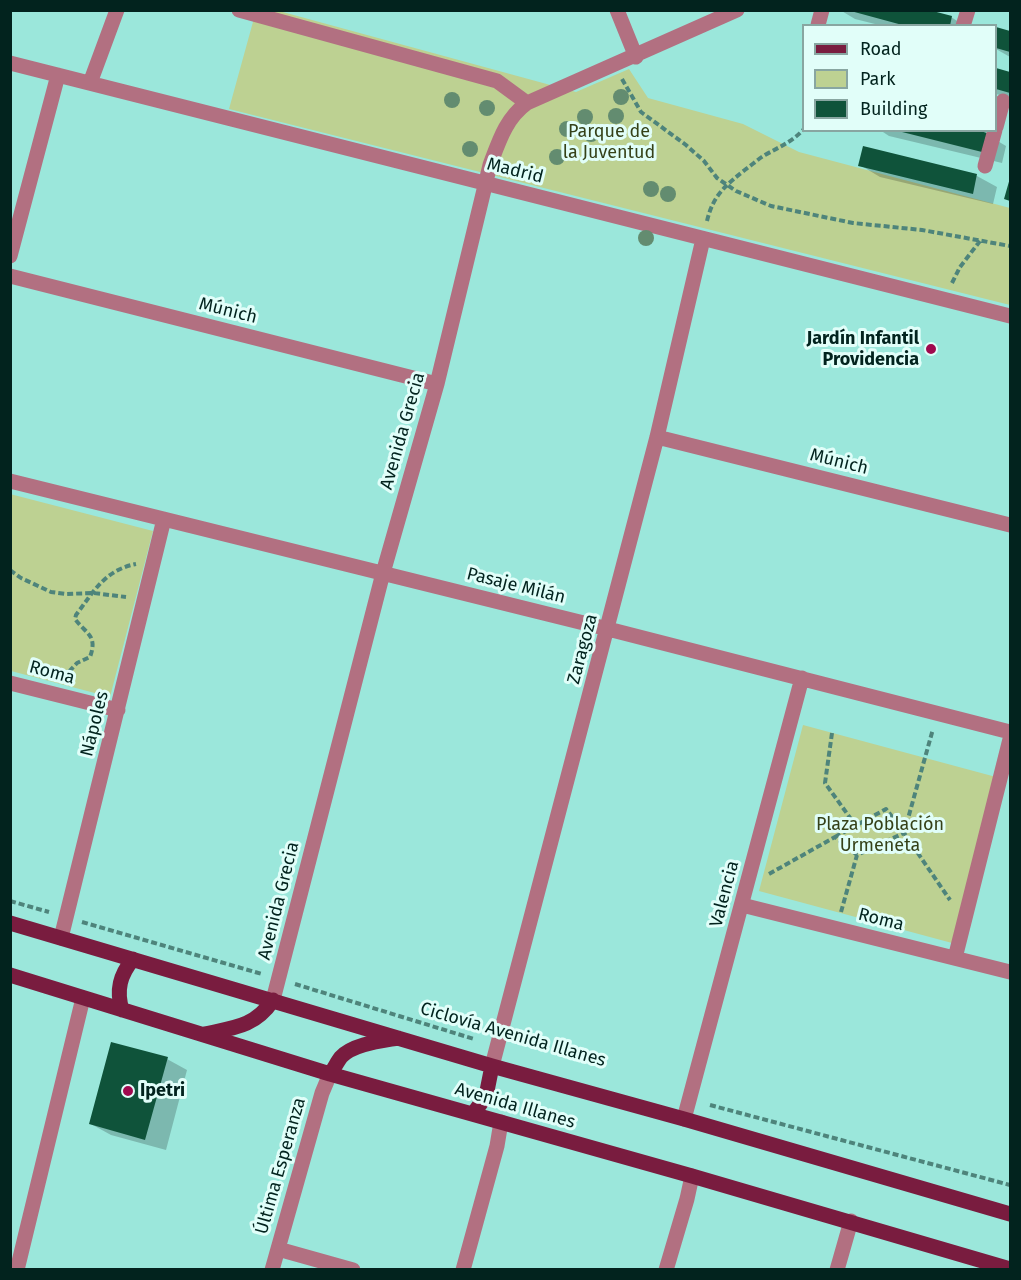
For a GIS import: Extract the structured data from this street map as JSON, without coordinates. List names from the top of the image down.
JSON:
{
  "streets": {
    "main road": ["Avenida Illanes"],
    "street": [
      "Madrid",
      "Múnich",
      "Avenida Grecia",
      "Pasaje Milán",
      "Zaragoza",
      "Roma",
      "Nápoles",
      "Valencia",
      "Última Esperanza"
    ],
    "path": ["Ciclovía Avenida Illanes"]
  },
  "crossings": [
    ["Madrid", "Avenida Grecia"],
    ["Madrid", "Zaragoza"],
    ["Múnich", "Avenida Grecia"],
    ["Múnich", "Zaragoza"],
    ["Avenida Grecia", "Pasaje Milán"],
    ["Avenida Grecia", "Ciclovía Avenida Illanes"],
    ["Avenida Grecia", "Avenida Illanes"],
    ["Pasaje Milán", "Zaragoza"],
    ["Pasaje Milán", "Nápoles"],
    ["Pasaje Milán", "Valencia"],
    ["Zaragoza", "Ciclovía Avenida Illanes"],
    ["Zaragoza", "Avenida Illanes"],
    ["Roma", "Nápoles"],
    ["Roma", "Valencia"],
    ["Nápoles", "Ciclovía Avenida Illanes"],
    ["Nápoles", "Avenida Illanes"],
    ["Valencia", "Avenida Illanes"],
    ["Avenida Illanes", "Última Esperanza"]
  ],
  "parks": ["Parque de la Juventud", "Plaza Población Urmeneta"],
  "places": ["Jardín Infantil Providencia", "Ipetri"],
  "legend": ["Road", "Park", "Building"]
}
